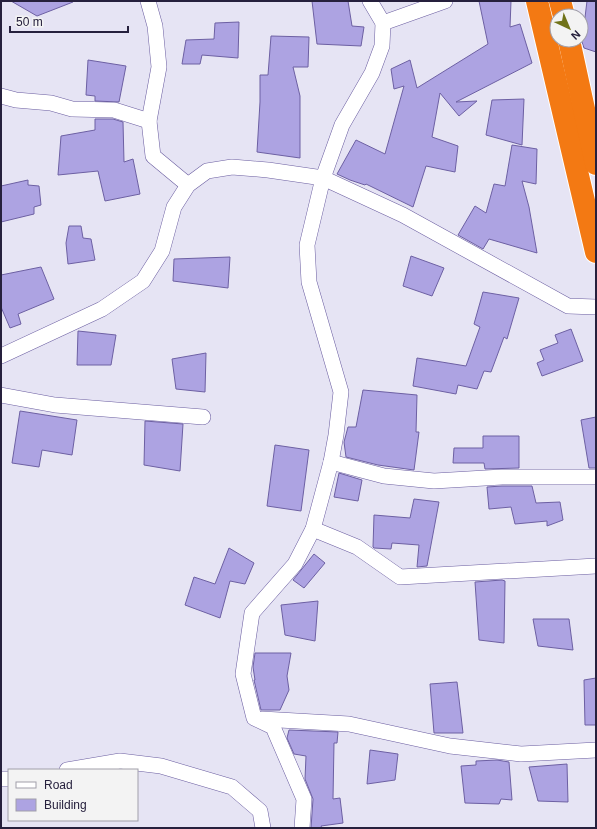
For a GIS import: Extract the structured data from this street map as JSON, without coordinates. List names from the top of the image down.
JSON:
{
  "legend": ["Road", "Building"],
  "scale_bar": "50 m",
  "north": "bottom right"
}
